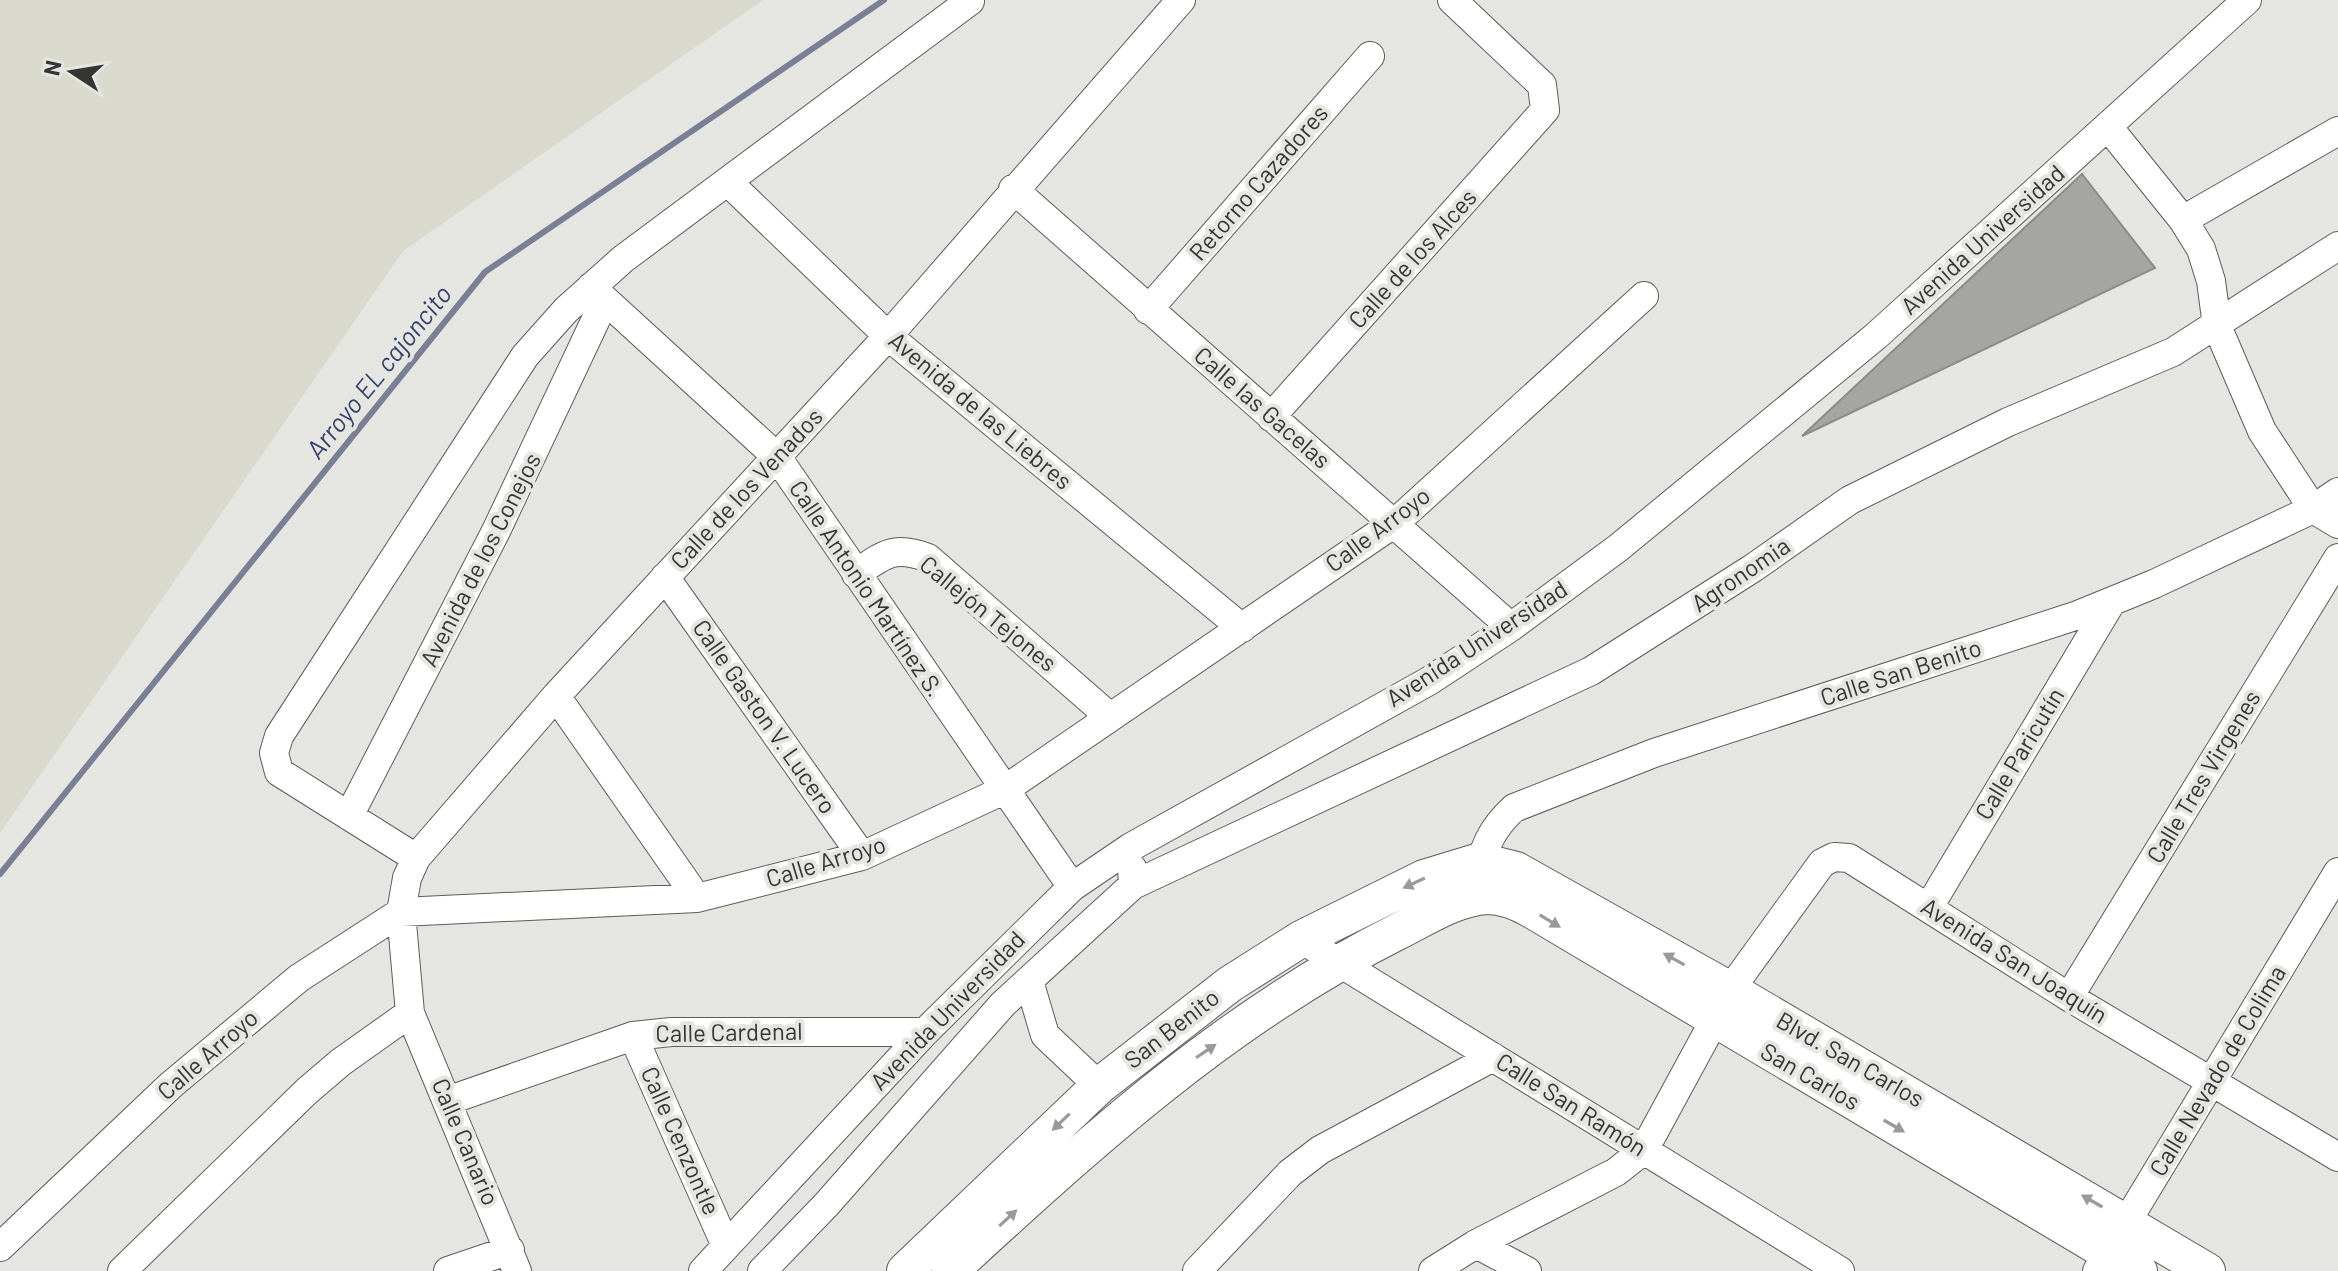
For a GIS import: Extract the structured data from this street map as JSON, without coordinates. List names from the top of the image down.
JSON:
{
  "streets": {
    "main road": ["San Benito", "Blvd. San Carlos", "San Carlos"],
    "street": [
      "Retorno Cazadores",
      "Avenida Universidad",
      "Calle de los Alces",
      "Calle las Gacelas",
      "Avenida de las Liebres",
      "Calle de los Venados",
      "Calle Arroyo",
      "Avenida de los Conejos",
      "Agronomia",
      "Calle Antonio Martínez S.",
      "Callejón Tejones",
      "Calle San Benito",
      "Calle Gaston V. Lucero",
      "Calle Paricutín",
      "Calle Tres Virgenes",
      "Avenida San Joaquín",
      "Calle Cardenal",
      "Calle Nevado de Colima",
      "Calle San Ramón",
      "Calle Cenzontle",
      "Calle Canario"
    ]
  },
  "crossings": [
    ["Retorno Cazadores", "Calle las Gacelas"],
    ["Avenida Universidad", "Calle las Gacelas"],
    ["Avenida Universidad", "Calle Antonio Martínez S."],
    ["Avenida Universidad", "Calle Cardenal"],
    ["Avenida Universidad", "Calle Cenzontle"],
    ["Calle de los Alces", "Calle las Gacelas"],
    ["Calle las Gacelas", "Calle de los Venados"],
    ["Calle las Gacelas", "Calle Arroyo"],
    ["Avenida de las Liebres", "Calle de los Venados"],
    ["Avenida de las Liebres", "Calle Arroyo"],
    ["Avenida de las Liebres", "Avenida de los Conejos"],
    ["Calle de los Venados", "Calle Arroyo"],
    ["Calle de los Venados", "Calle Antonio Martínez S."],
    ["Calle de los Venados", "Calle Gaston V. Lucero"],
    ["Calle de los Venados", "Calle Canario"],
    ["Calle Arroyo", "Calle Antonio Martínez S."],
    ["Calle Arroyo", "Callejón Tejones"],
    ["Calle Arroyo", "Calle Gaston V. Lucero"],
    ["Avenida de los Conejos", "Calle Antonio Martínez S."],
    ["Calle Antonio Martínez S.", "Callejón Tejones"],
    ["Calle San Benito", "Calle Paricutín"],
    ["Calle San Benito", "San Benito"],
    ["Calle San Benito", "Blvd. San Carlos"],
    ["Calle Paricutín", "Avenida San Joaquín"],
    ["Calle Tres Virgenes", "Avenida San Joaquín"],
    ["Avenida San Joaquín", "Blvd. San Carlos"],
    ["Avenida San Joaquín", "Calle Nevado de Colima"],
    ["Avenida San Joaquín", "San Carlos"],
    ["San Benito", "Blvd. San Carlos"],
    ["San Benito", "San Carlos"],
    ["San Benito", "Calle San Ramón"],
    ["Calle Cardenal", "Calle Cenzontle"],
    ["Calle Cardenal", "Calle Canario"],
    ["Blvd. San Carlos", "Calle Nevado de Colima"],
    ["Blvd. San Carlos", "San Carlos"],
    ["Calle Nevado de Colima", "San Carlos"]
  ],
  "one_way": ["Blvd. San Carlos", "San Carlos"],
  "water": ["Arroyo EL cajoncito"],
  "north": "left"
}
